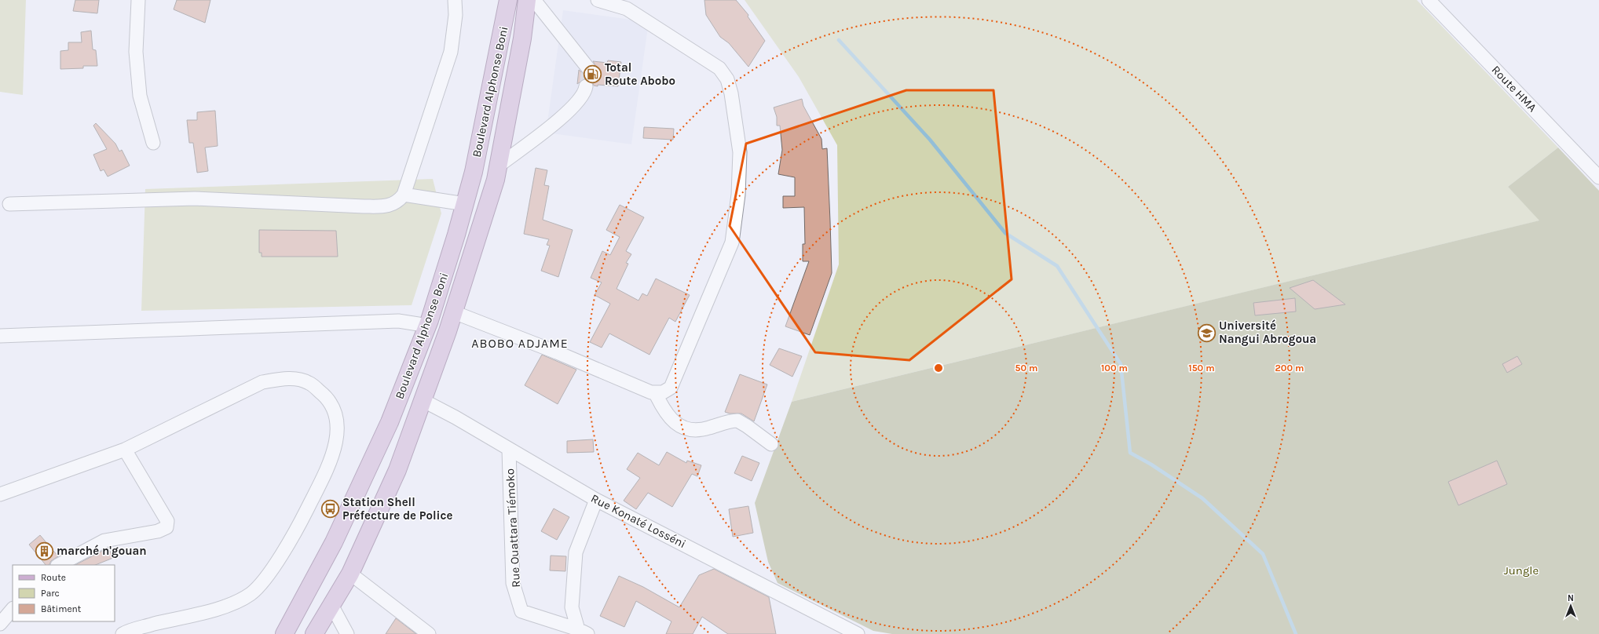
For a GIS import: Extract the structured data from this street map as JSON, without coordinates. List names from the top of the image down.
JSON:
{
  "streets": {
    "main road": ["Boulevard Alphonse Boni"],
    "street": ["Route HMA", "Rue Konaté Losséni", "Rue Ouattara Tiémoko"]
  },
  "crossings": [
    ["Boulevard Alphonse Boni", "Rue Konaté Losséni"],
    ["Rue Konaté Losséni", "Rue Ouattara Tiémoko"]
  ],
  "districts": ["ABOBO ADJAME"],
  "parks": ["Jungle"],
  "places": {
    "fuel station": ["Total Route Abobo"],
    "school or university": ["Université Nangui Abrogoua"],
    "bus stop": ["Station Shell Préfecture de Police"],
    "building": ["marché n'gouan"]
  },
  "legend": ["Route", "Parc", "Bâtiment"],
  "north": "top",
  "rings": [
    "50 m",
    "100 m",
    "150 m",
    "200 m"
  ]
}
